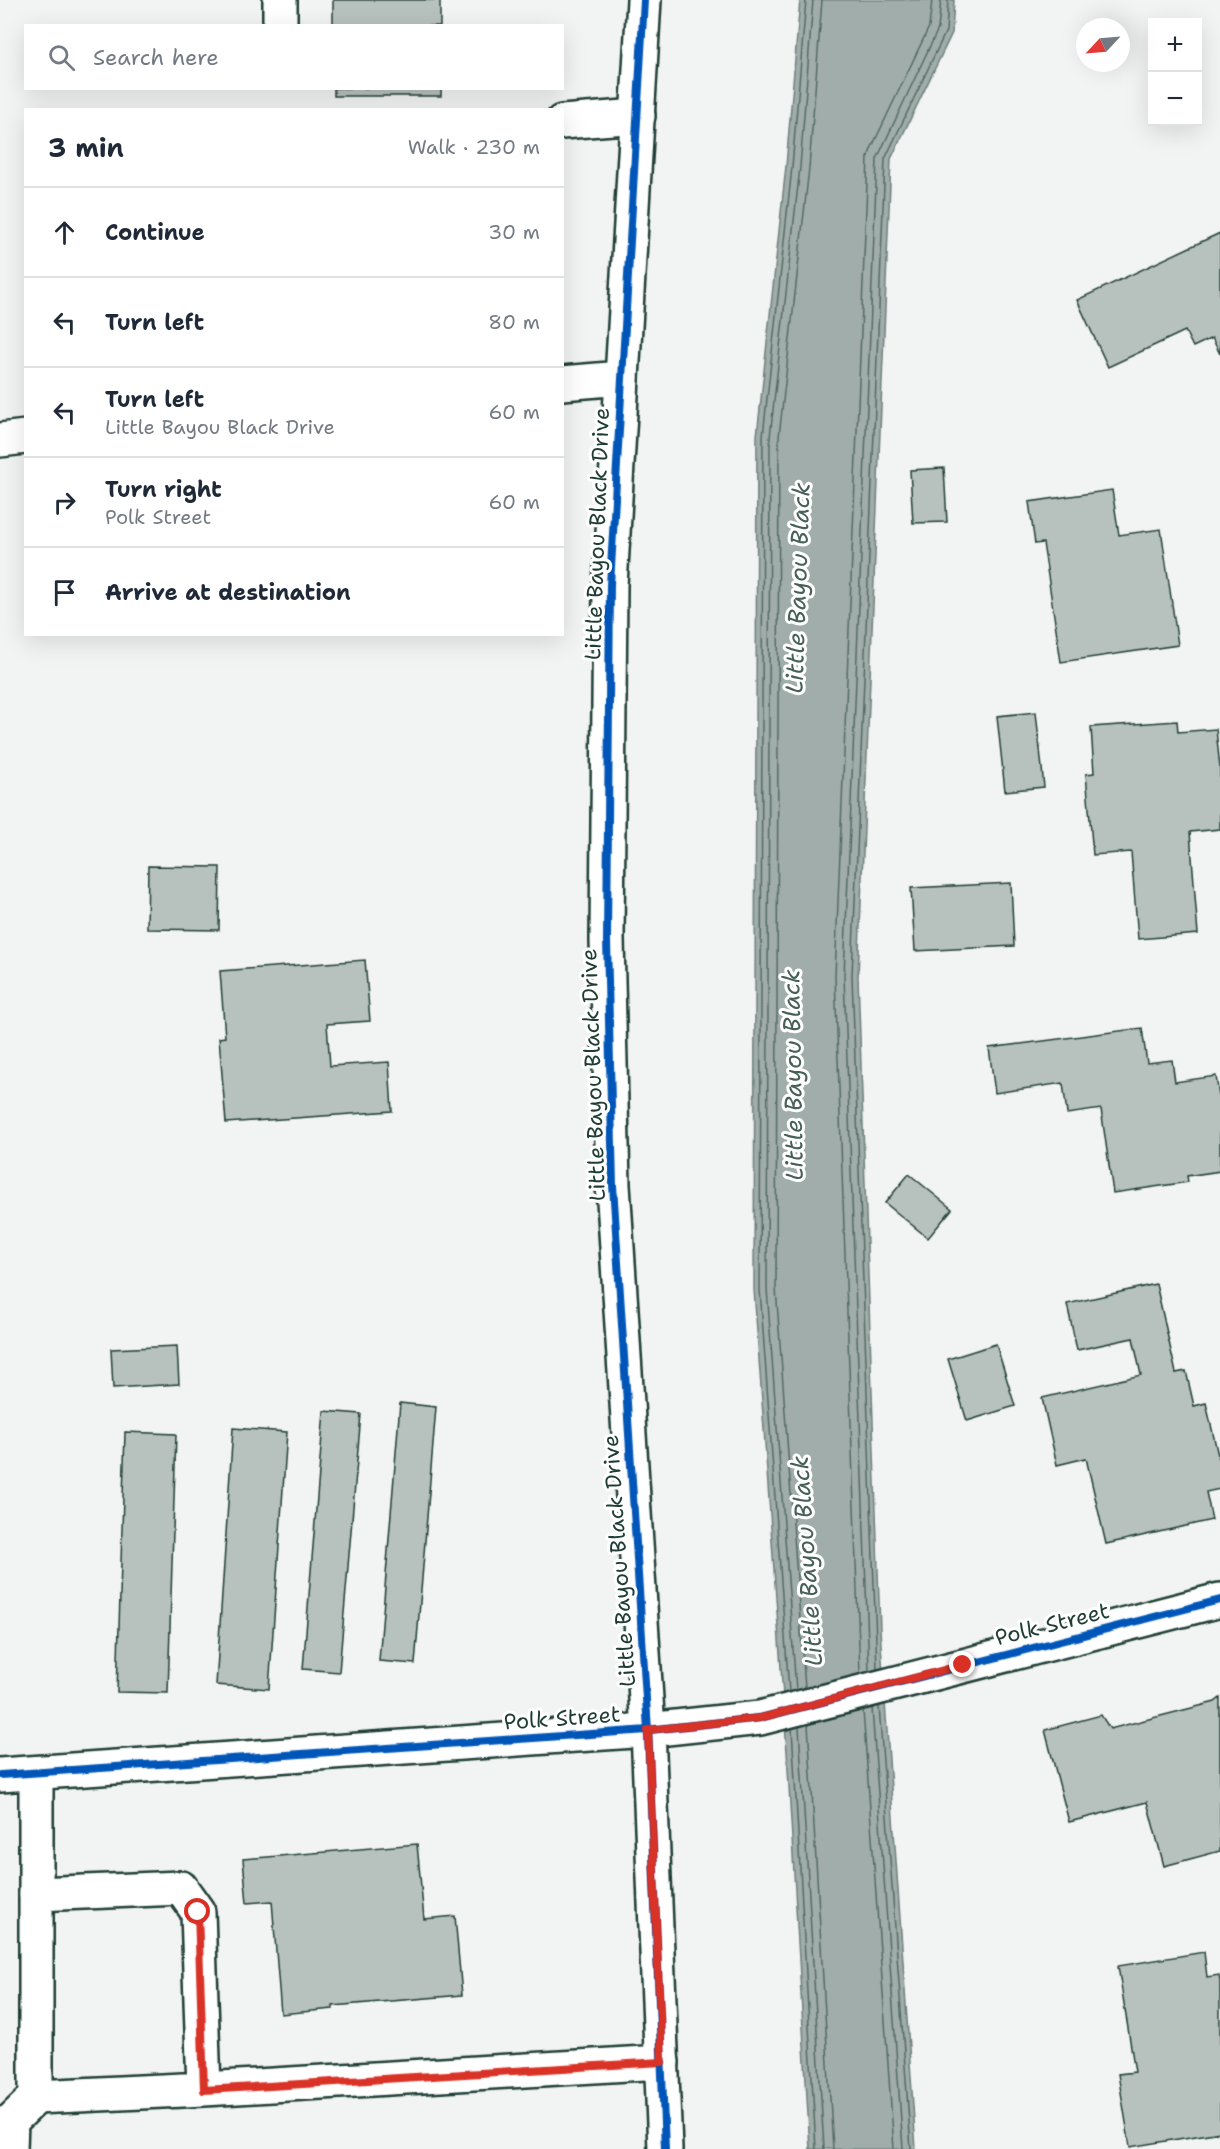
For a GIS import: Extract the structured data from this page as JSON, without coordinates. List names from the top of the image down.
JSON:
{
  "streets": {
    "main road": ["Little Bayou Black Drive", "Polk Street"]
  },
  "crossings": [
    ["Little Bayou Black Drive", "Polk Street"]
  ],
  "water": ["Little Bayou Black"],
  "north": "bottom left",
  "page": {
    "map_buttons": ["+", "−"],
    "search": "Search here",
    "heading": ["3 min", "Walk · 230 m"],
    "list": [
      ["Continue", "30 m"],
      ["Turn left", "80 m"],
      ["Turn left", "Little Bayou Black Drive", "60 m"],
      ["Turn right", "Polk Street", "60 m"],
      "Arrive at destination"
    ]
  }
}
